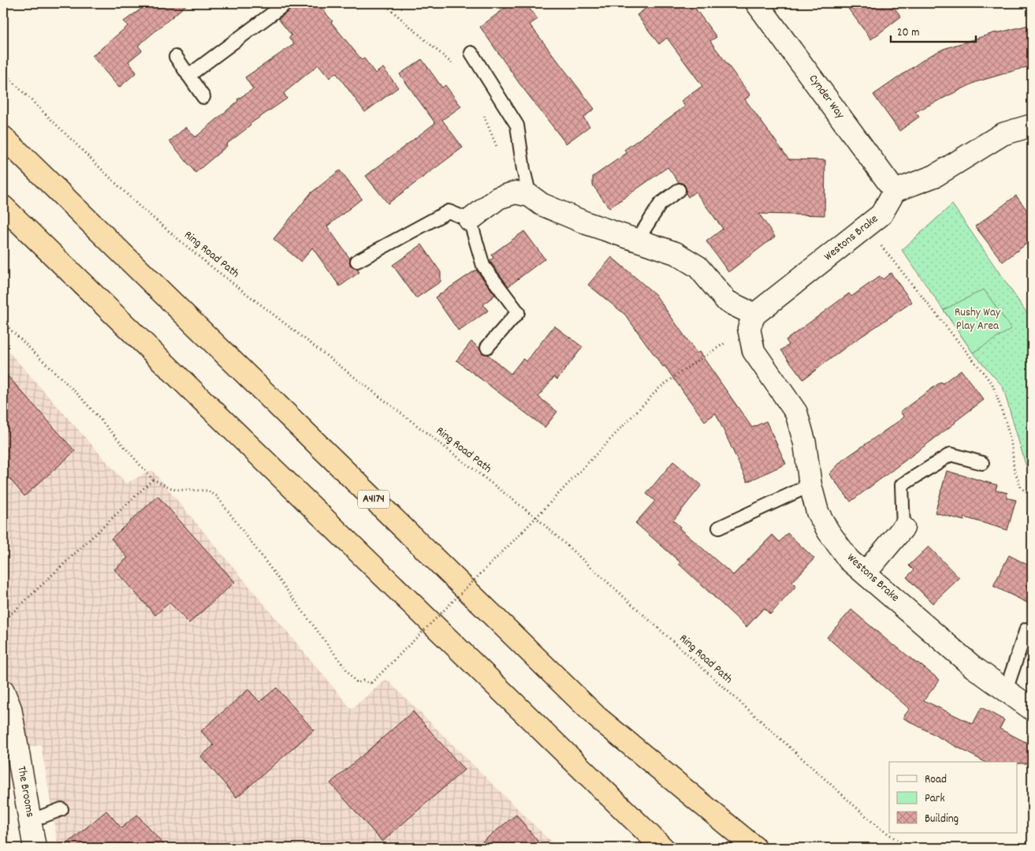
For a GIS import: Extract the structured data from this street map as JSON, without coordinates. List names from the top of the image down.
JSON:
{
  "streets": {
    "highway": ["A4174"],
    "street": ["Cynder Way", "Westons Brake", "The Brooms"],
    "path": ["Ring Road Path"]
  },
  "crossings": [
    ["Cynder Way", "Westons Brake"]
  ],
  "parks": ["Rushy Way Play Area"],
  "legend": ["Road", "Park", "Building"],
  "scale_bar": "20 m"
}
